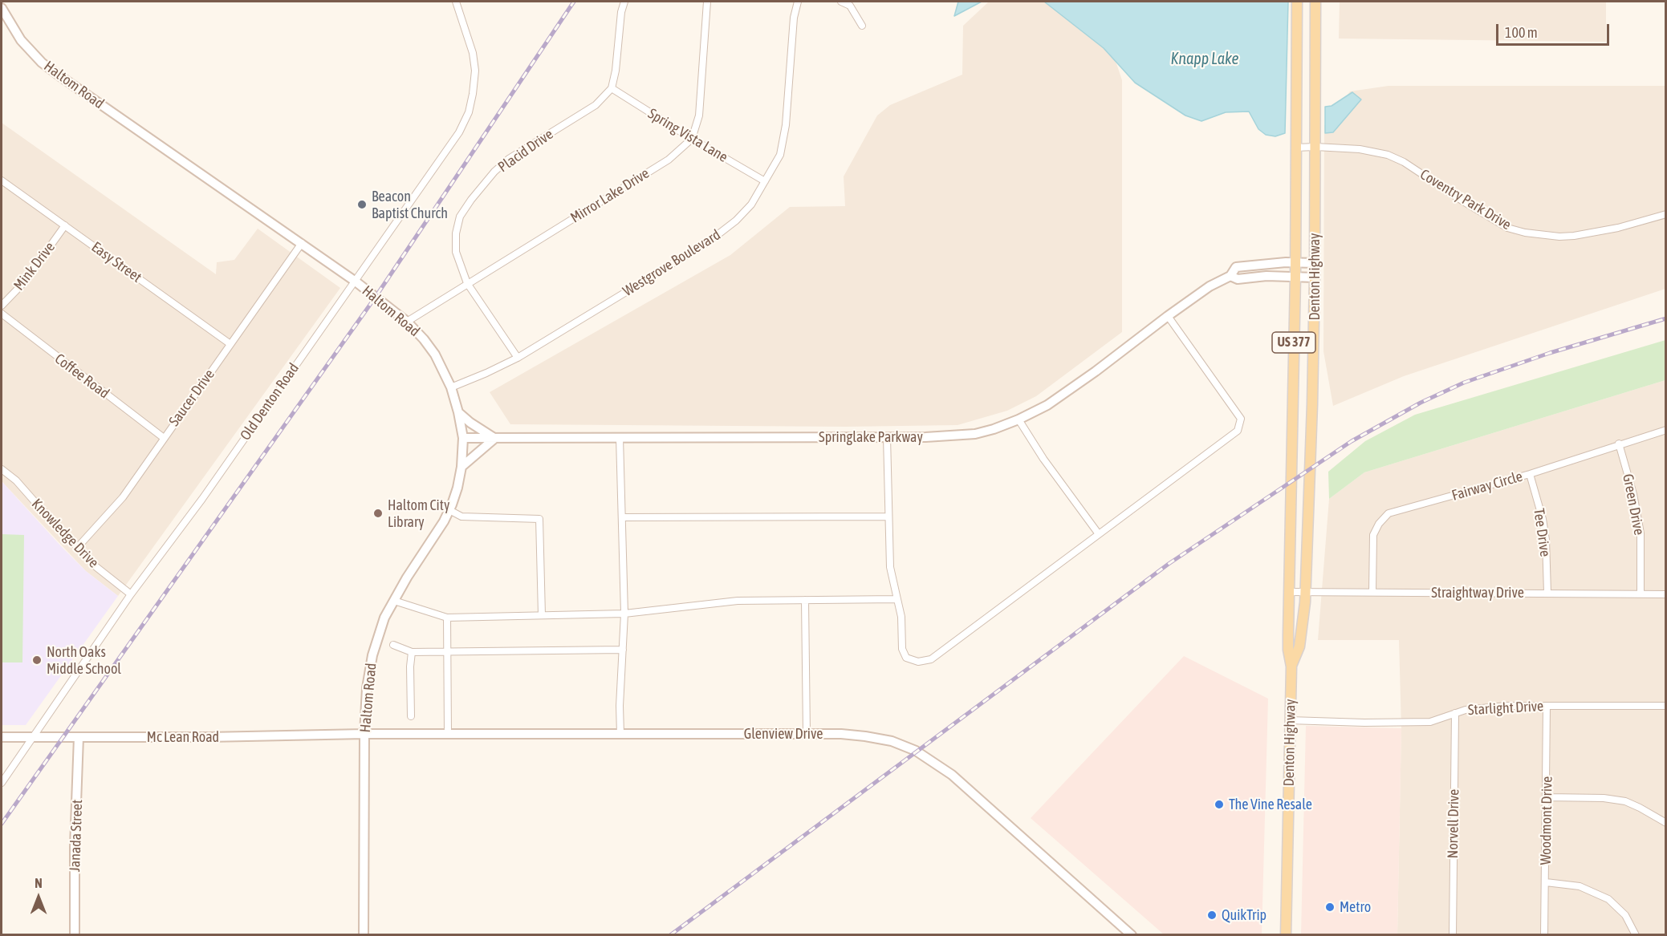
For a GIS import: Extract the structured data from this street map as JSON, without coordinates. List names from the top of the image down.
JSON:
{
  "streets": {
    "main road": [
      "Haltom Road",
      "Denton Highway",
      "US 377",
      "Springlake Parkway",
      "Glenview Drive",
      "Mc Lean Road",
      "Janada Street"
    ],
    "street": [
      "Spring Vista Lane",
      "Placid Drive",
      "Mirror Lake Drive",
      "Coventry Park Drive",
      "Easy Street",
      "Westgrove Boulevard",
      "Mink Drive",
      "Coffee Road",
      "Saucer Drive",
      "Old Denton Road",
      "Fairway Circle",
      "Green Drive",
      "Tee Drive",
      "Knowledge Drive",
      "Straightway Drive",
      "Starlight Drive",
      "Woodmont Drive",
      "Norvell Drive"
    ]
  },
  "crossings": [
    ["Haltom Road", "Mirror Lake Drive"],
    ["Haltom Road", "Westgrove Boulevard"],
    ["Haltom Road", "Saucer Drive"],
    ["Haltom Road", "Old Denton Road"],
    ["Haltom Road", "Springlake Parkway"],
    ["Haltom Road", "Glenview Drive"],
    ["Haltom Road", "Mc Lean Road"],
    ["Spring Vista Lane", "Placid Drive"],
    ["Spring Vista Lane", "Mirror Lake Drive"],
    ["Spring Vista Lane", "Westgrove Boulevard"],
    ["Placid Drive", "Mirror Lake Drive"],
    ["Placid Drive", "Westgrove Boulevard"],
    ["Coventry Park Drive", "Denton Highway"],
    ["Easy Street", "Mink Drive"],
    ["Easy Street", "Saucer Drive"],
    ["Denton Highway", "Springlake Parkway"],
    ["Denton Highway", "Straightway Drive"],
    ["Denton Highway", "Starlight Drive"],
    ["Coffee Road", "Saucer Drive"],
    ["Saucer Drive", "Knowledge Drive"],
    ["Old Denton Road", "Knowledge Drive"],
    ["Old Denton Road", "Mc Lean Road"],
    ["Fairway Circle", "Green Drive"],
    ["Fairway Circle", "Tee Drive"],
    ["Fairway Circle", "Straightway Drive"],
    ["Green Drive", "Straightway Drive"],
    ["Tee Drive", "Straightway Drive"],
    ["Starlight Drive", "Woodmont Drive"],
    ["Starlight Drive", "Norvell Drive"],
    ["Glenview Drive", "Mc Lean Road"],
    ["Mc Lean Road", "Janada Street"]
  ],
  "water": ["Knapp Lake"],
  "places": [
    "Beacon Baptist Church",
    "Haltom City Library",
    "North Oaks Middle School",
    "The Vine Resale",
    "Metro",
    "QuikTrip"
  ],
  "scale_bar": "100 m",
  "north": "top"
}
